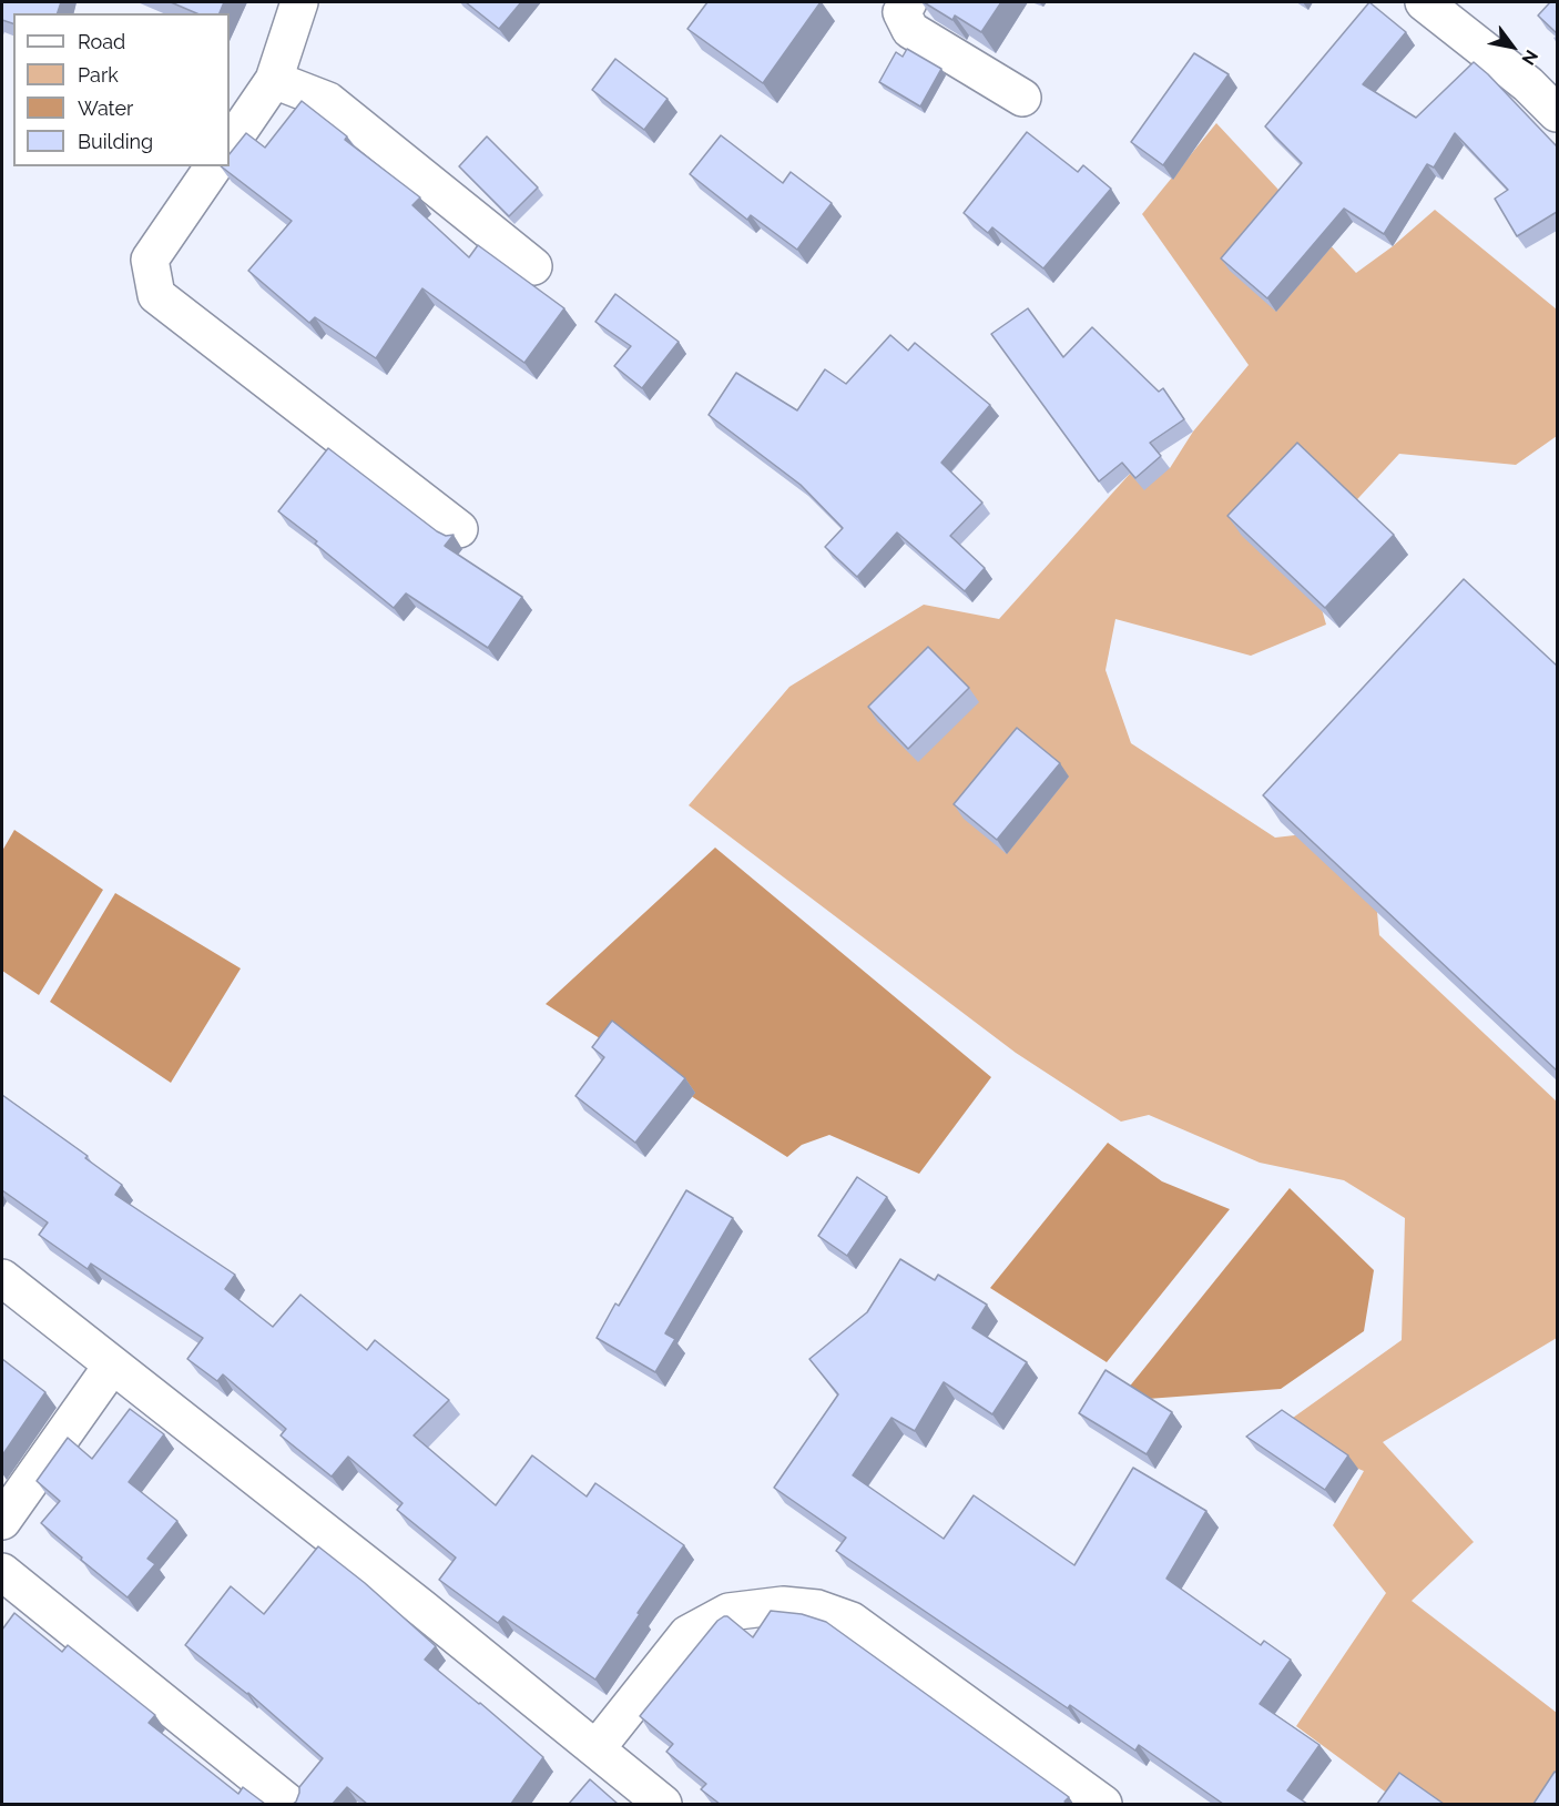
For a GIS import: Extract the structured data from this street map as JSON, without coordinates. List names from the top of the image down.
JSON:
{
  "legend": [
    "Road",
    "Park",
    "Water",
    "Building"
  ],
  "north": "bottom right"
}
